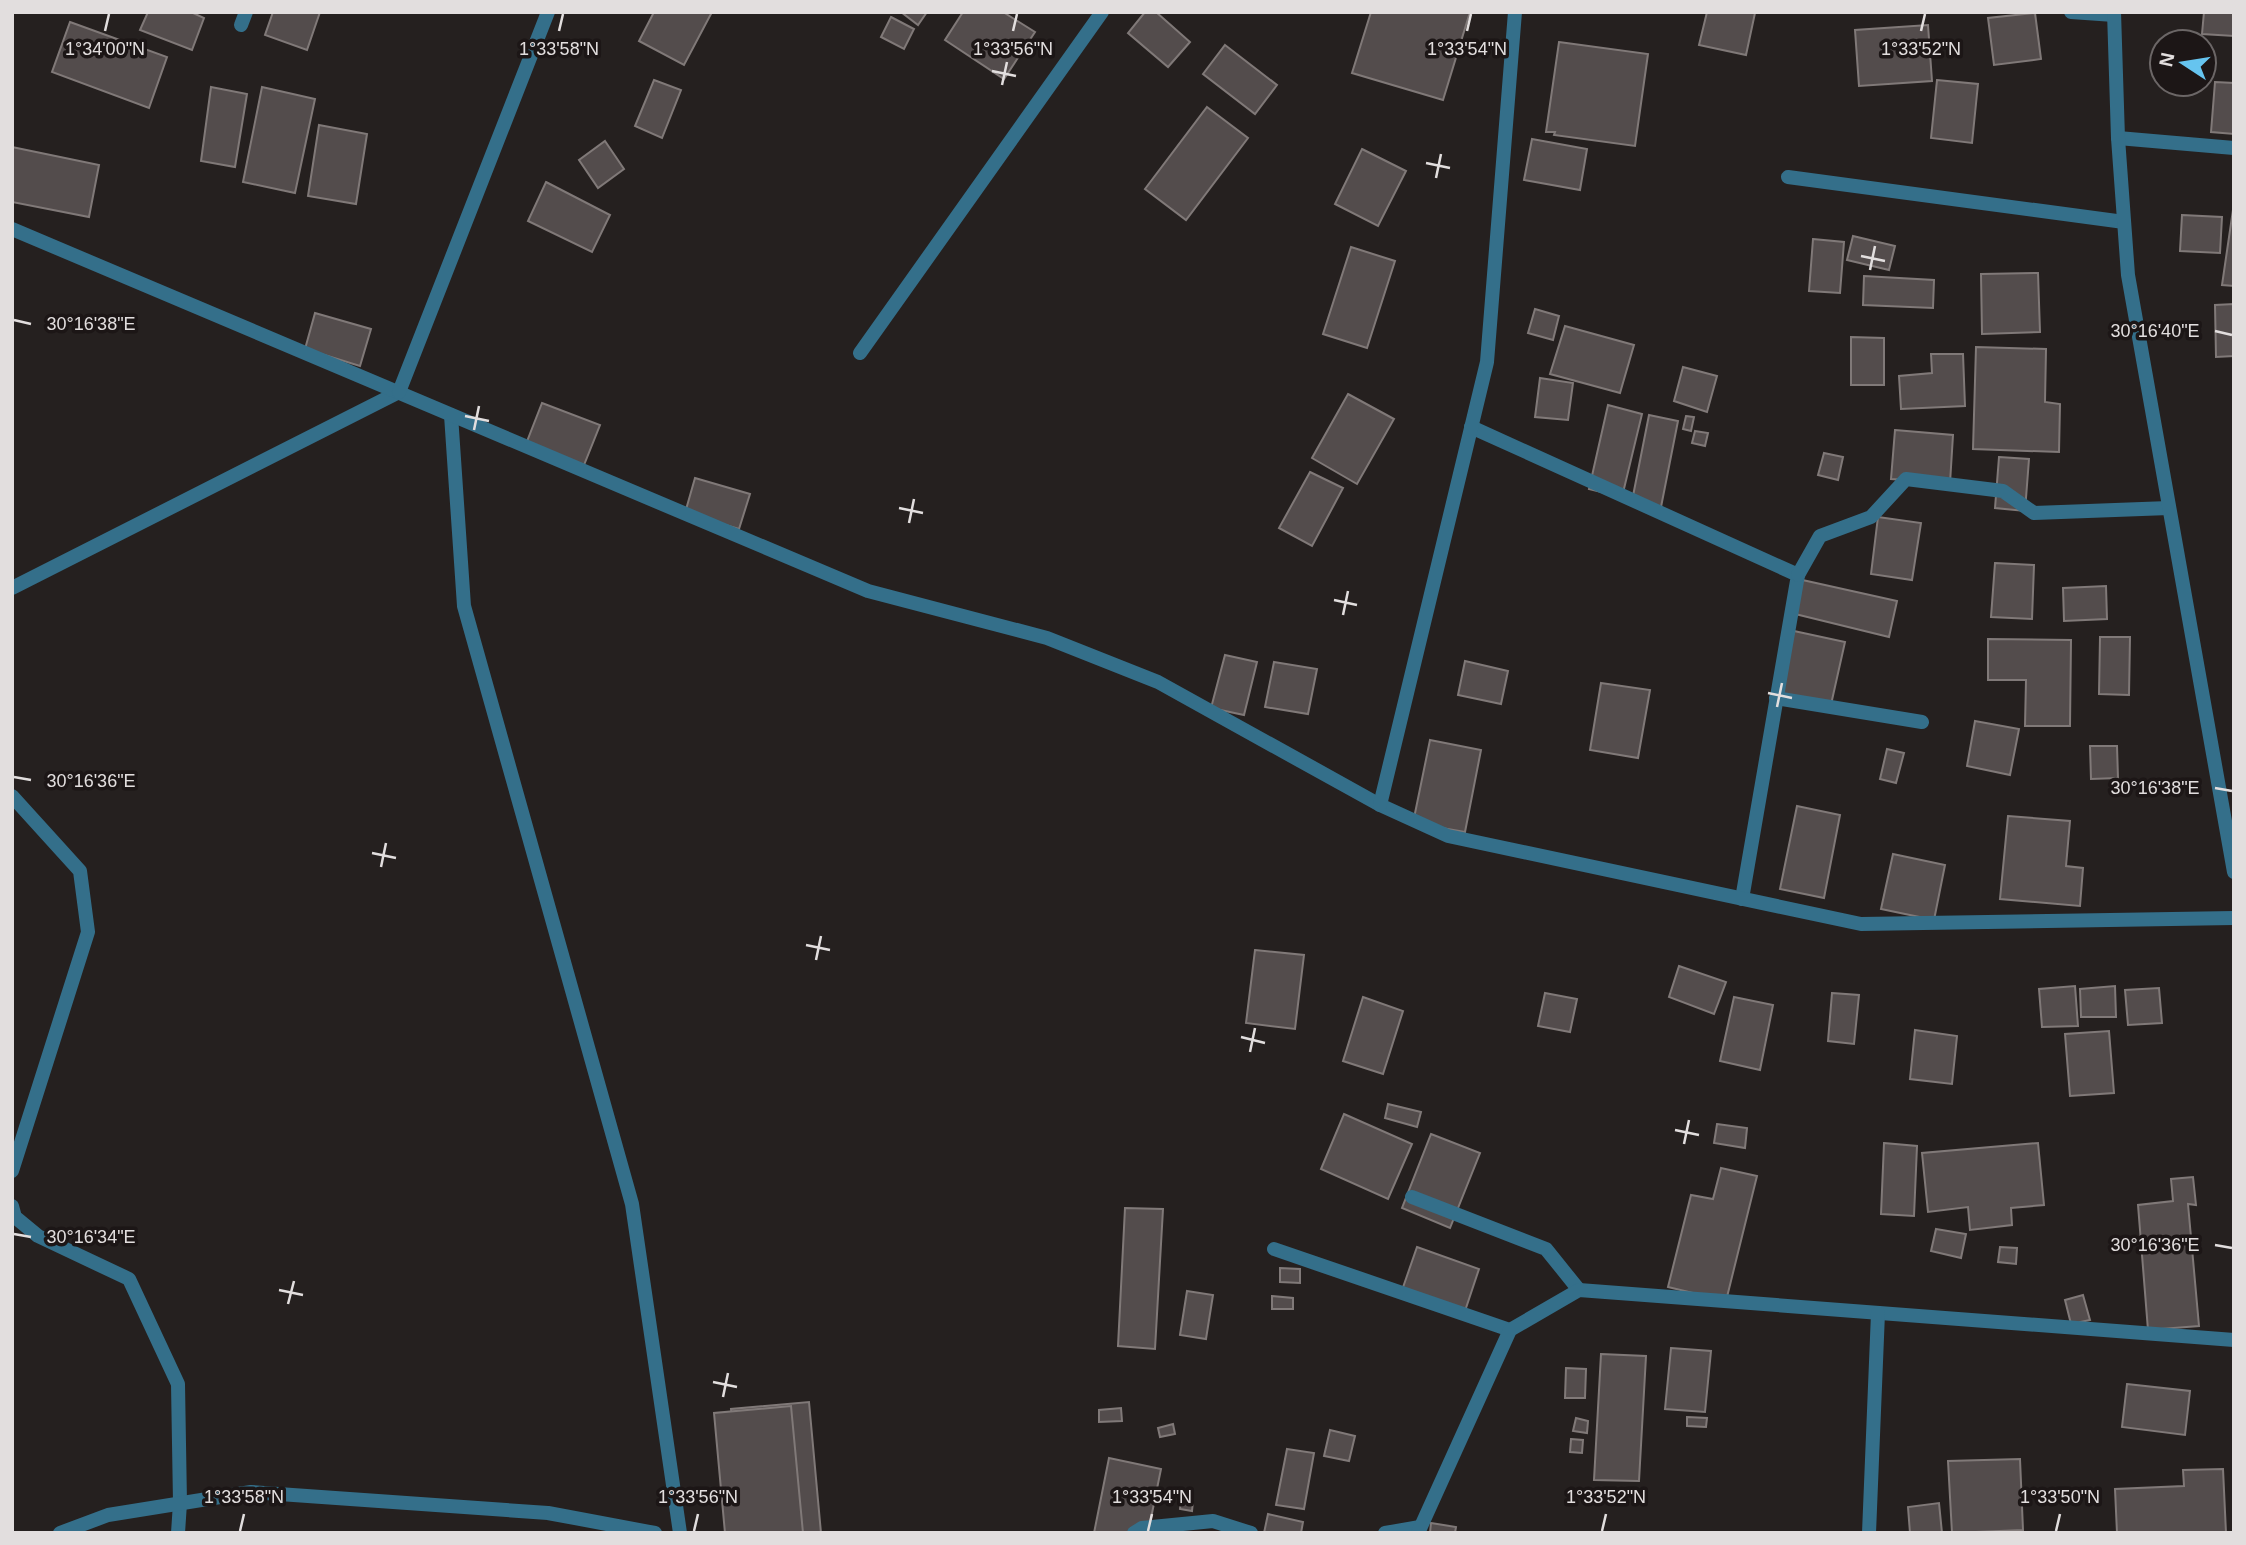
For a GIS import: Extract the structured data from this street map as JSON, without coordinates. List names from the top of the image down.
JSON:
{
  "north": "left",
  "coordinates": [
    "1°34'00\"N",
    "1°33'58\"N",
    "1°33'56\"N",
    "1°33'54\"N",
    "1°33'52\"N",
    "30°16'38\"E",
    "30°16'40\"E",
    "30°16'36\"E",
    "30°16'34\"E",
    "1°33'50\"N"
  ]
}
